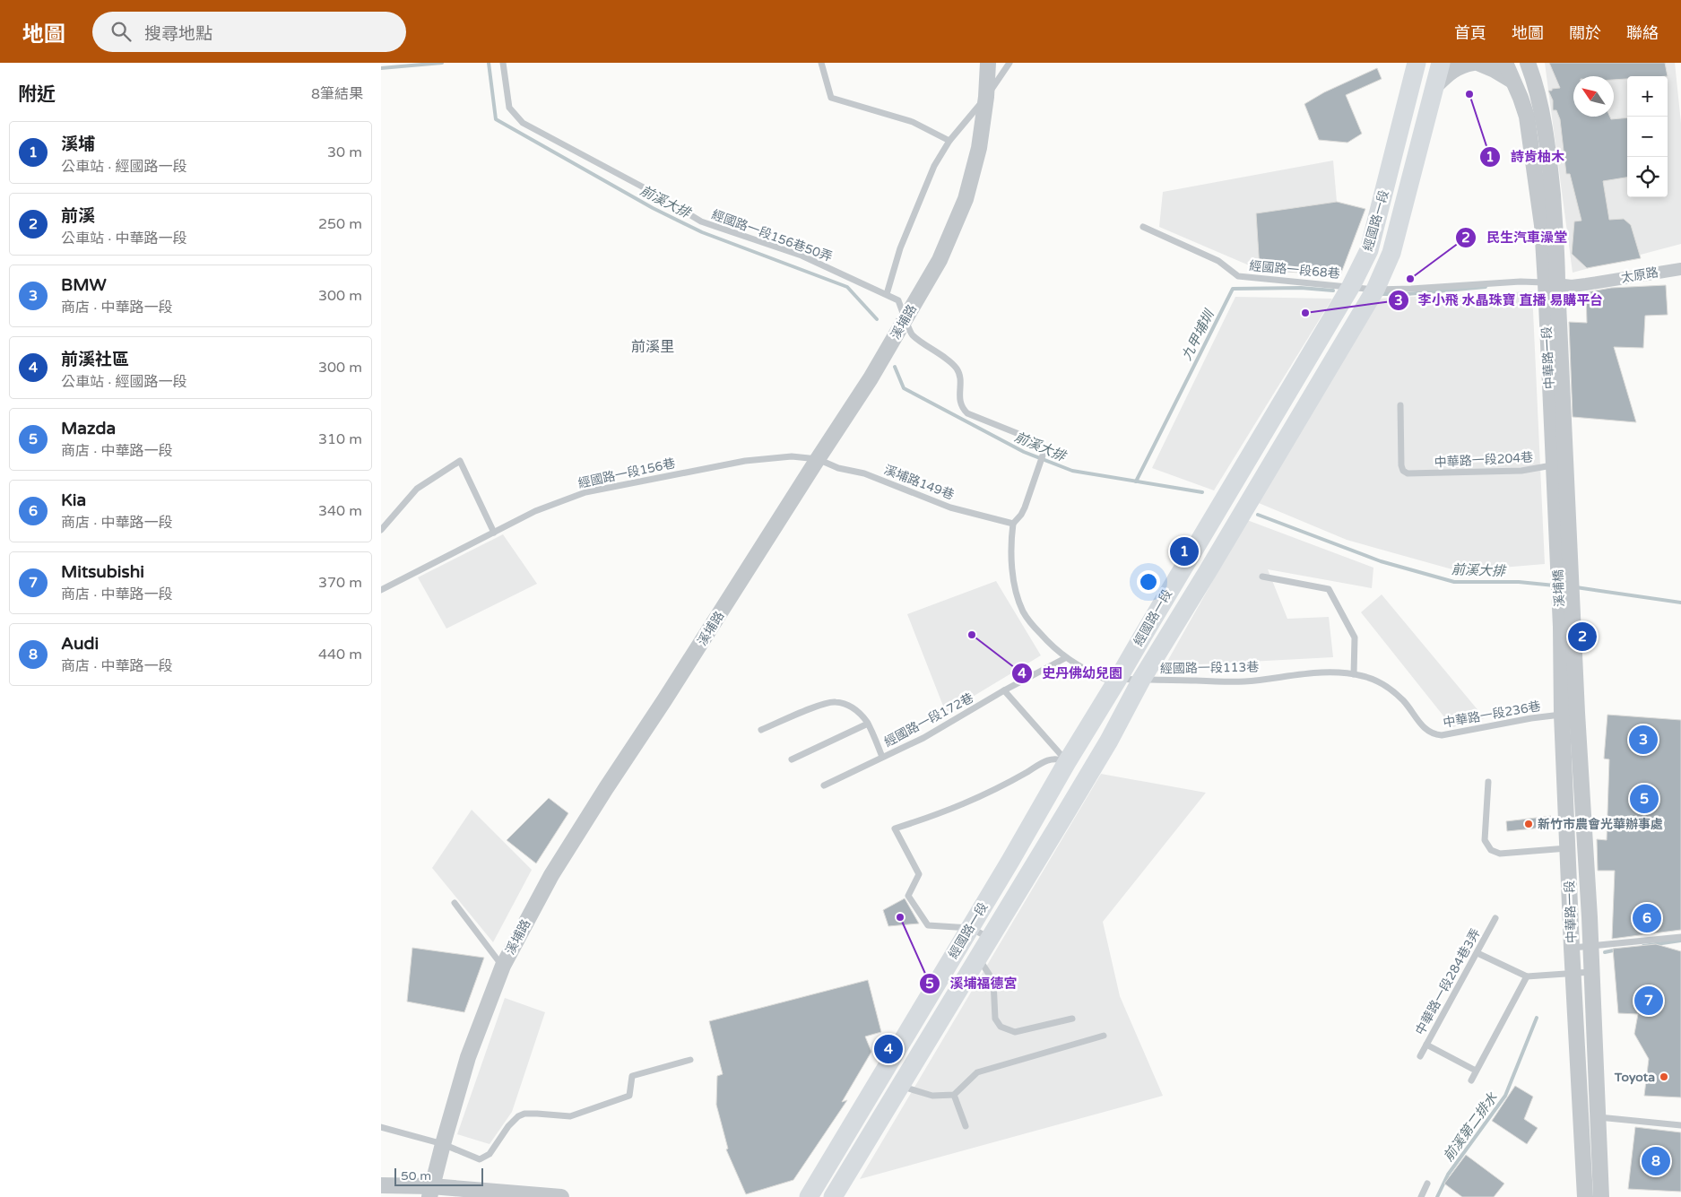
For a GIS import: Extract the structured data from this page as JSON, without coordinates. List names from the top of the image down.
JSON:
{
  "streets": {
    "main road": ["經國路一段"],
    "street": [
      "太原路",
      "溪埔路",
      "中華路一段",
      "溪埔橋"
    ],
    "lane": [
      "經國路一段156巷50弄",
      "經國路一段68巷",
      "中華路一段204巷",
      "經國路一段156巷",
      "溪埔路149巷",
      "經國路一段113巷",
      "中華路一段236巷",
      "經國路一段172巷",
      "中華路一段284巷3弄"
    ]
  },
  "crossings": [
    ["經國路一段", "經國路一段68巷"],
    ["經國路一段", "經國路一段113巷"],
    ["經國路一段156巷50弄", "溪埔路"],
    ["經國路一段156巷50弄", "溪埔路149巷"],
    ["經國路一段68巷", "太原路"],
    ["經國路一段68巷", "中華路一段"],
    ["太原路", "中華路一段"],
    ["溪埔路", "經國路一段156巷"],
    ["溪埔路", "溪埔路149巷"],
    ["中華路一段", "中華路一段204巷"],
    ["中華路一段", "溪埔橋"],
    ["中華路一段", "中華路一段236巷"],
    ["經國路一段156巷", "溪埔路149巷"],
    ["經國路一段113巷", "中華路一段236巷"]
  ],
  "districts": ["前溪里"],
  "water": ["前溪大排", "九甲埔圳", "前溪第二排水"],
  "places": [
    "詩肯柚木",
    "民生汽車澡堂",
    "李小飛 水晶珠寶 直播 易購平台",
    "史丹佛幼兒園",
    "新竹市農會光華辦事處",
    "溪埔福德宮",
    "Toyota"
  ],
  "scale_bar": "50 m",
  "north": "top left",
  "page": {
    "header": "地圖",
    "search": "搜尋地點",
    "nav": [
      "首頁",
      "地圖",
      "關於",
      "聯絡"
    ],
    "heading": ["附近", "8筆結果"],
    "map_buttons": ["+", "−"],
    "list": [
      {
        "mark": "1",
        "name": "溪埔",
        "note": "公車站 · 經國路一段",
        "value": "30 m"
      },
      {
        "mark": "2",
        "name": "前溪",
        "note": "公車站 · 中華路一段",
        "value": "250 m"
      },
      {
        "mark": "3",
        "name": "BMW",
        "note": "商店 · 中華路一段",
        "value": "300 m"
      },
      {
        "mark": "4",
        "name": "前溪社區",
        "note": "公車站 · 經國路一段",
        "value": "300 m"
      },
      {
        "mark": "5",
        "name": "Mazda",
        "note": "商店 · 中華路一段",
        "value": "310 m"
      },
      {
        "mark": "6",
        "name": "Kia",
        "note": "商店 · 中華路一段",
        "value": "340 m"
      },
      {
        "mark": "7",
        "name": "Mitsubishi",
        "note": "商店 · 中華路一段",
        "value": "370 m"
      },
      {
        "mark": "8",
        "name": "Audi",
        "note": "商店 · 中華路一段",
        "value": "440 m"
      }
    ],
    "pins": [
      "1",
      "2",
      "3",
      "5",
      "6",
      "7",
      "4",
      "8"
    ],
    "scale": "50 m"
  }
}
